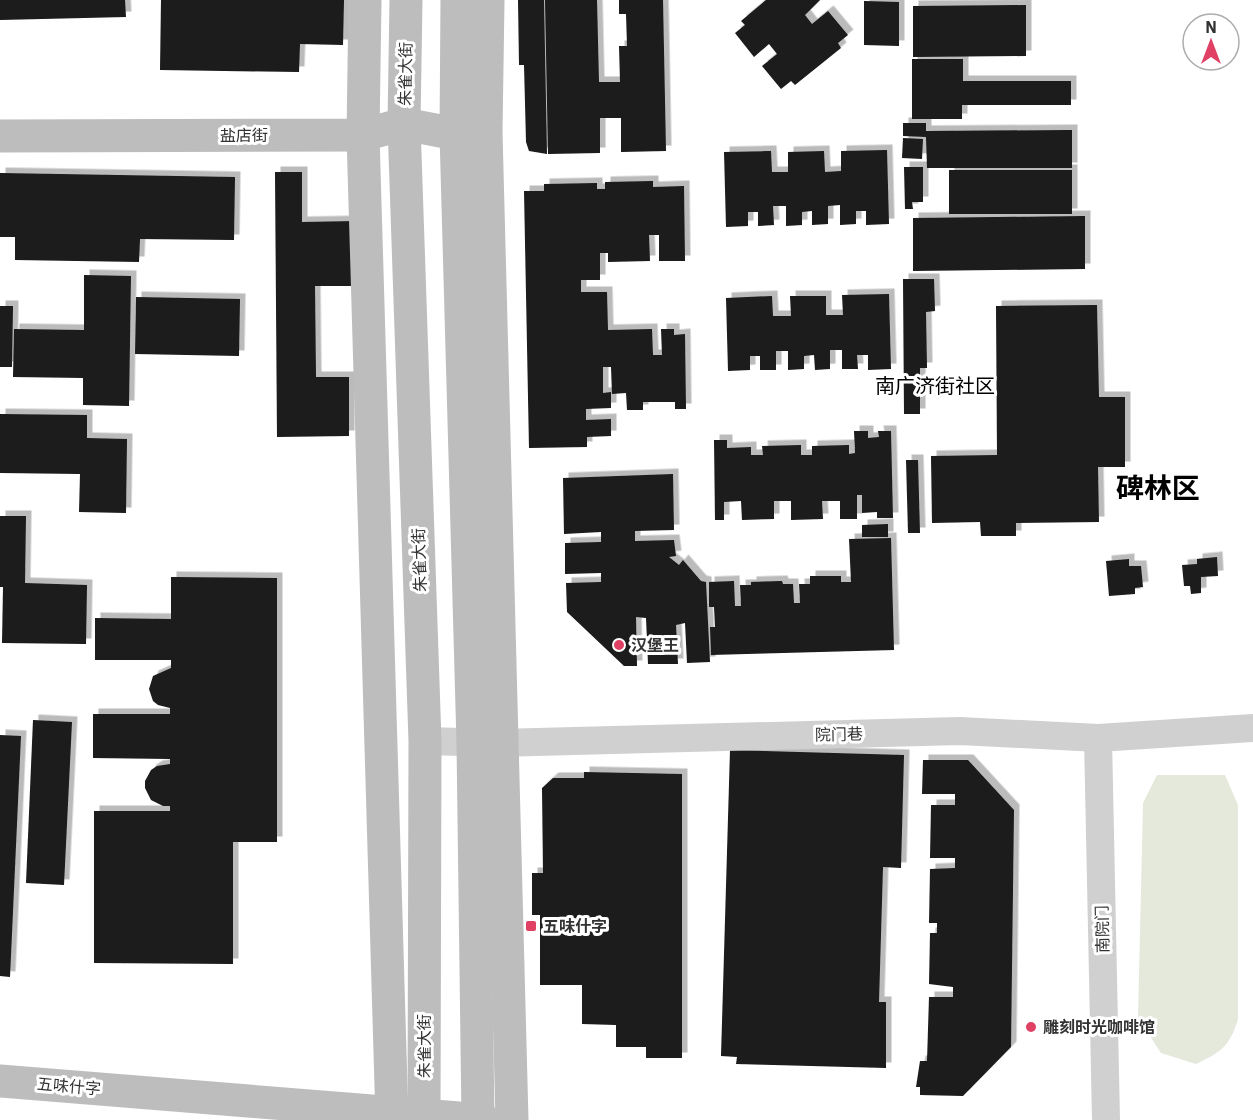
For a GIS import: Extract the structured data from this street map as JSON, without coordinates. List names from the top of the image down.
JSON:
{
  "streets": {
    "street": [
      "朱雀大街",
      "盐店街",
      "院门巷",
      "南院门",
      "五味什字"
    ]
  },
  "crossings": [
    ["朱雀大街", "盐店街"],
    ["朱雀大街", "院门巷"],
    ["朱雀大街", "五味什字"],
    ["院门巷", "南院门"]
  ],
  "districts": ["南广济街社区", "碑林区"],
  "places": {
    "other": ["汉堡王", "雕刻时光咖啡馆"],
    "transit": ["五味什字"]
  },
  "north": "top"
}
